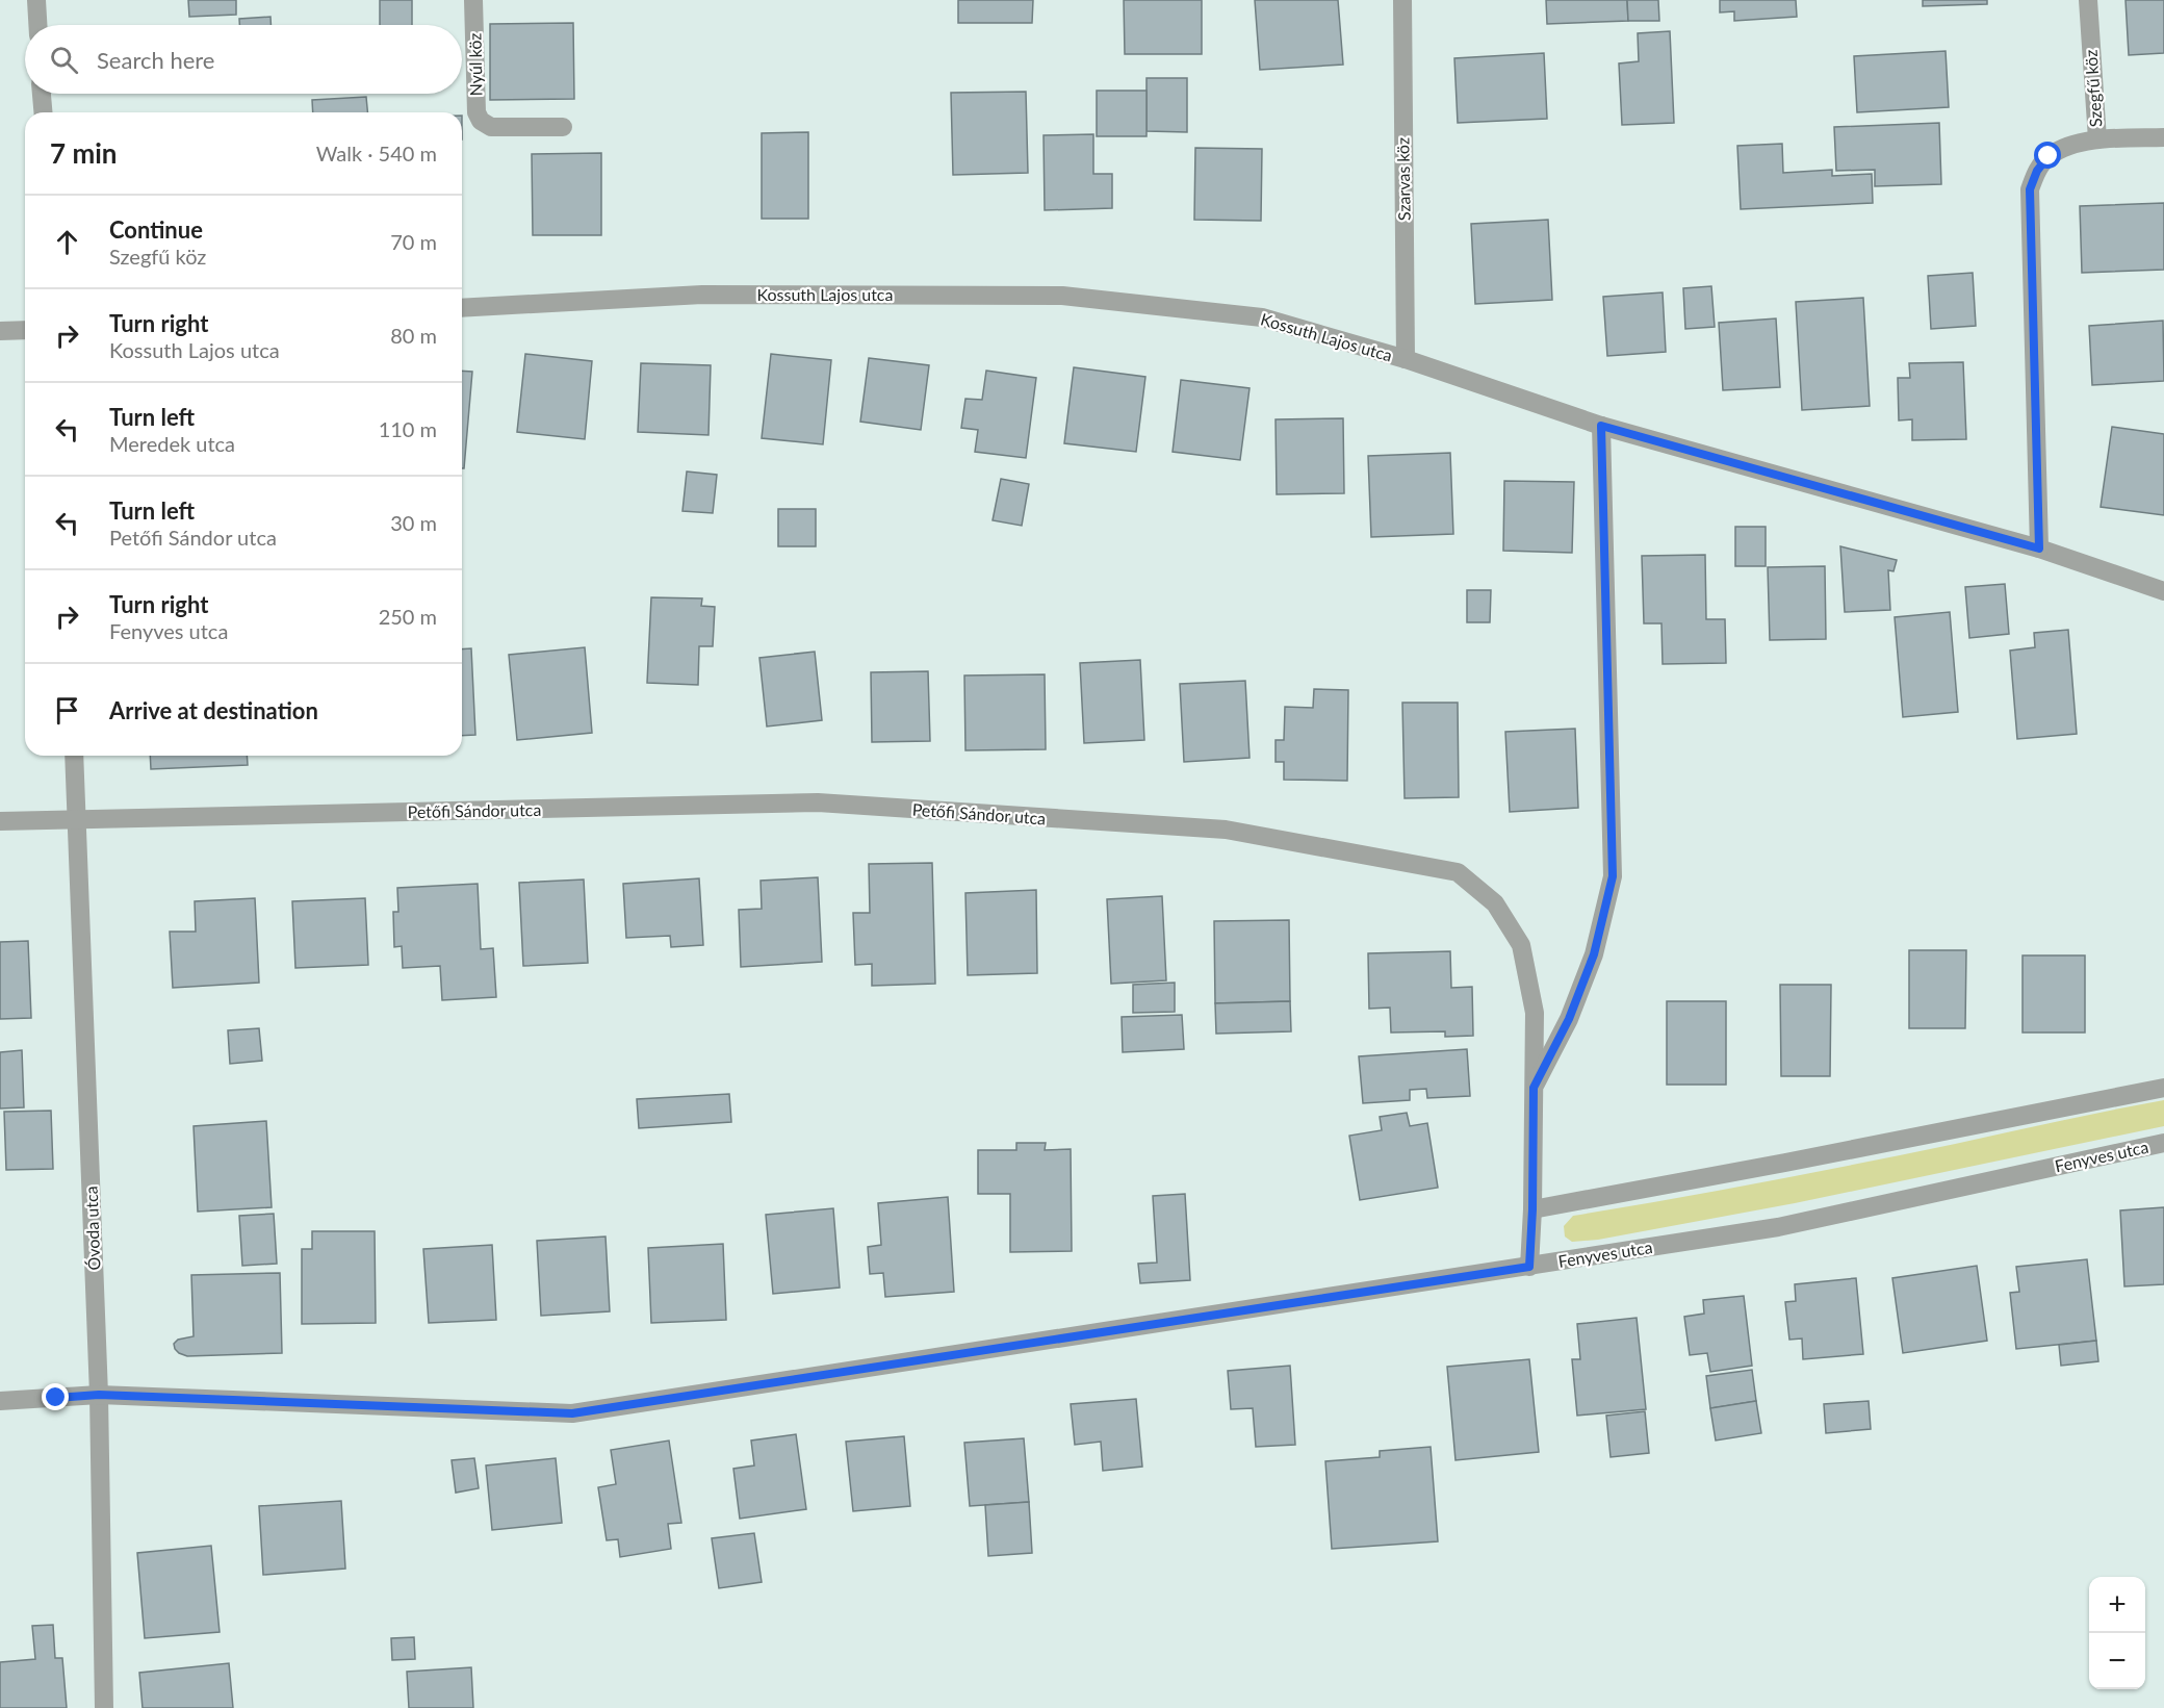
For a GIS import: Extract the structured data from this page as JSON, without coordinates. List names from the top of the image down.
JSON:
{
  "streets": {
    "street": [
      "Nyúl köz",
      "Szegfű köz",
      "Szarvas köz",
      "Kossuth Lajos utca",
      "Petőfi Sándor utca",
      "Fenyves utca",
      "Óvoda utca"
    ]
  },
  "crossings": [
    ["Szegfű köz", "Kossuth Lajos utca"],
    ["Szarvas köz", "Kossuth Lajos utca"],
    ["Petőfi Sándor utca", "Fenyves utca"],
    ["Petőfi Sándor utca", "Óvoda utca"],
    ["Fenyves utca", "Óvoda utca"]
  ],
  "page": {
    "search": "Search here",
    "heading": ["7 min", "Walk · 540 m"],
    "list": [
      ["Continue", "Szegfű köz", "70 m"],
      ["Turn right", "Kossuth Lajos utca", "80 m"],
      ["Turn left", "Meredek utca", "110 m"],
      ["Turn left", "Petőfi Sándor utca", "30 m"],
      ["Turn right", "Fenyves utca", "250 m"],
      "Arrive at destination"
    ],
    "map_buttons": ["+", "−"]
  }
}
